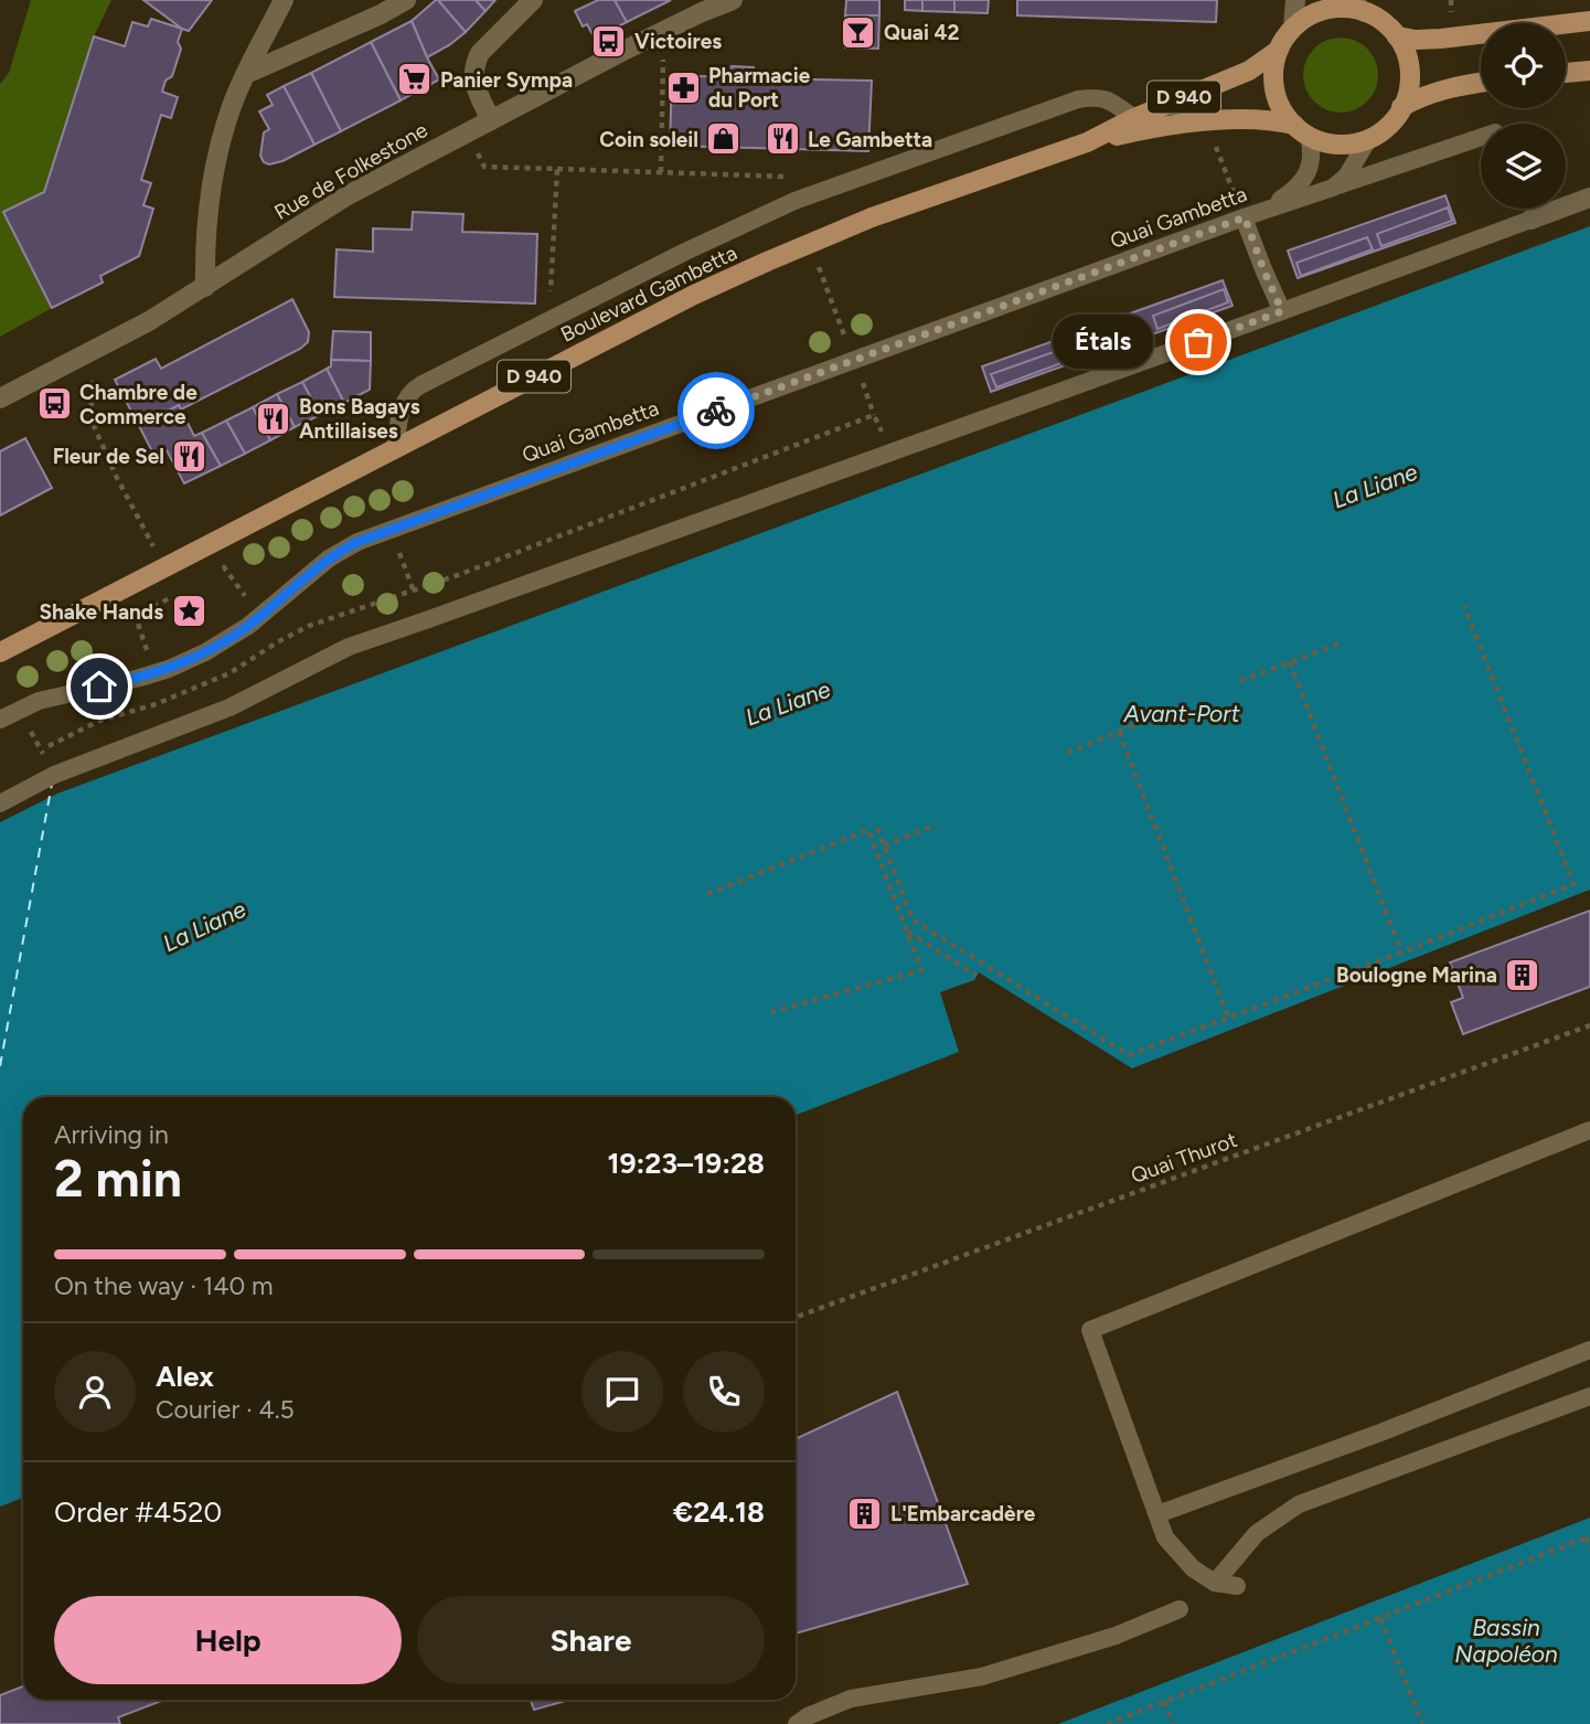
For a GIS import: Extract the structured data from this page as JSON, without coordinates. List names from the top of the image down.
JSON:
{
  "streets": {
    "main road": ["D 940", "Boulevard Gambetta"],
    "street": ["Rue de Folkestone"],
    "lane": ["Quai Gambetta"],
    "path": ["Quai Thurot"]
  },
  "crossings": [
    ["D 940", "Boulevard Gambetta"]
  ],
  "water": ["La Liane", "Avant-Port", "Bassin Napoléon"],
  "places": {
    "bar": ["Quai 42"],
    "bus stop": ["Victoires", "Chambre de Commerce"],
    "supermarket": ["Panier Sympa"],
    "pharmacy": ["Pharmacie du Port"],
    "shop": ["Coin soleil"],
    "restaurant": ["Le Gambetta", "Bons Bagays Antillaises", "Fleur de Sel"],
    "other": ["Étals"],
    "place": ["Shake Hands"],
    "building": ["Boulogne Marina", "L'Embarcadère"]
  },
  "page": {
    "bubble": "Étals",
    "heading": ["2 min", "Arriving in", "19:23–19:28"],
    "panel": [
      "Alex",
      "Courier · 4.5",
      "Order #4520",
      "€24.18"
    ],
    "bar": "On the way · 140 m",
    "buttons": ["Help", "Share"]
  }
}
